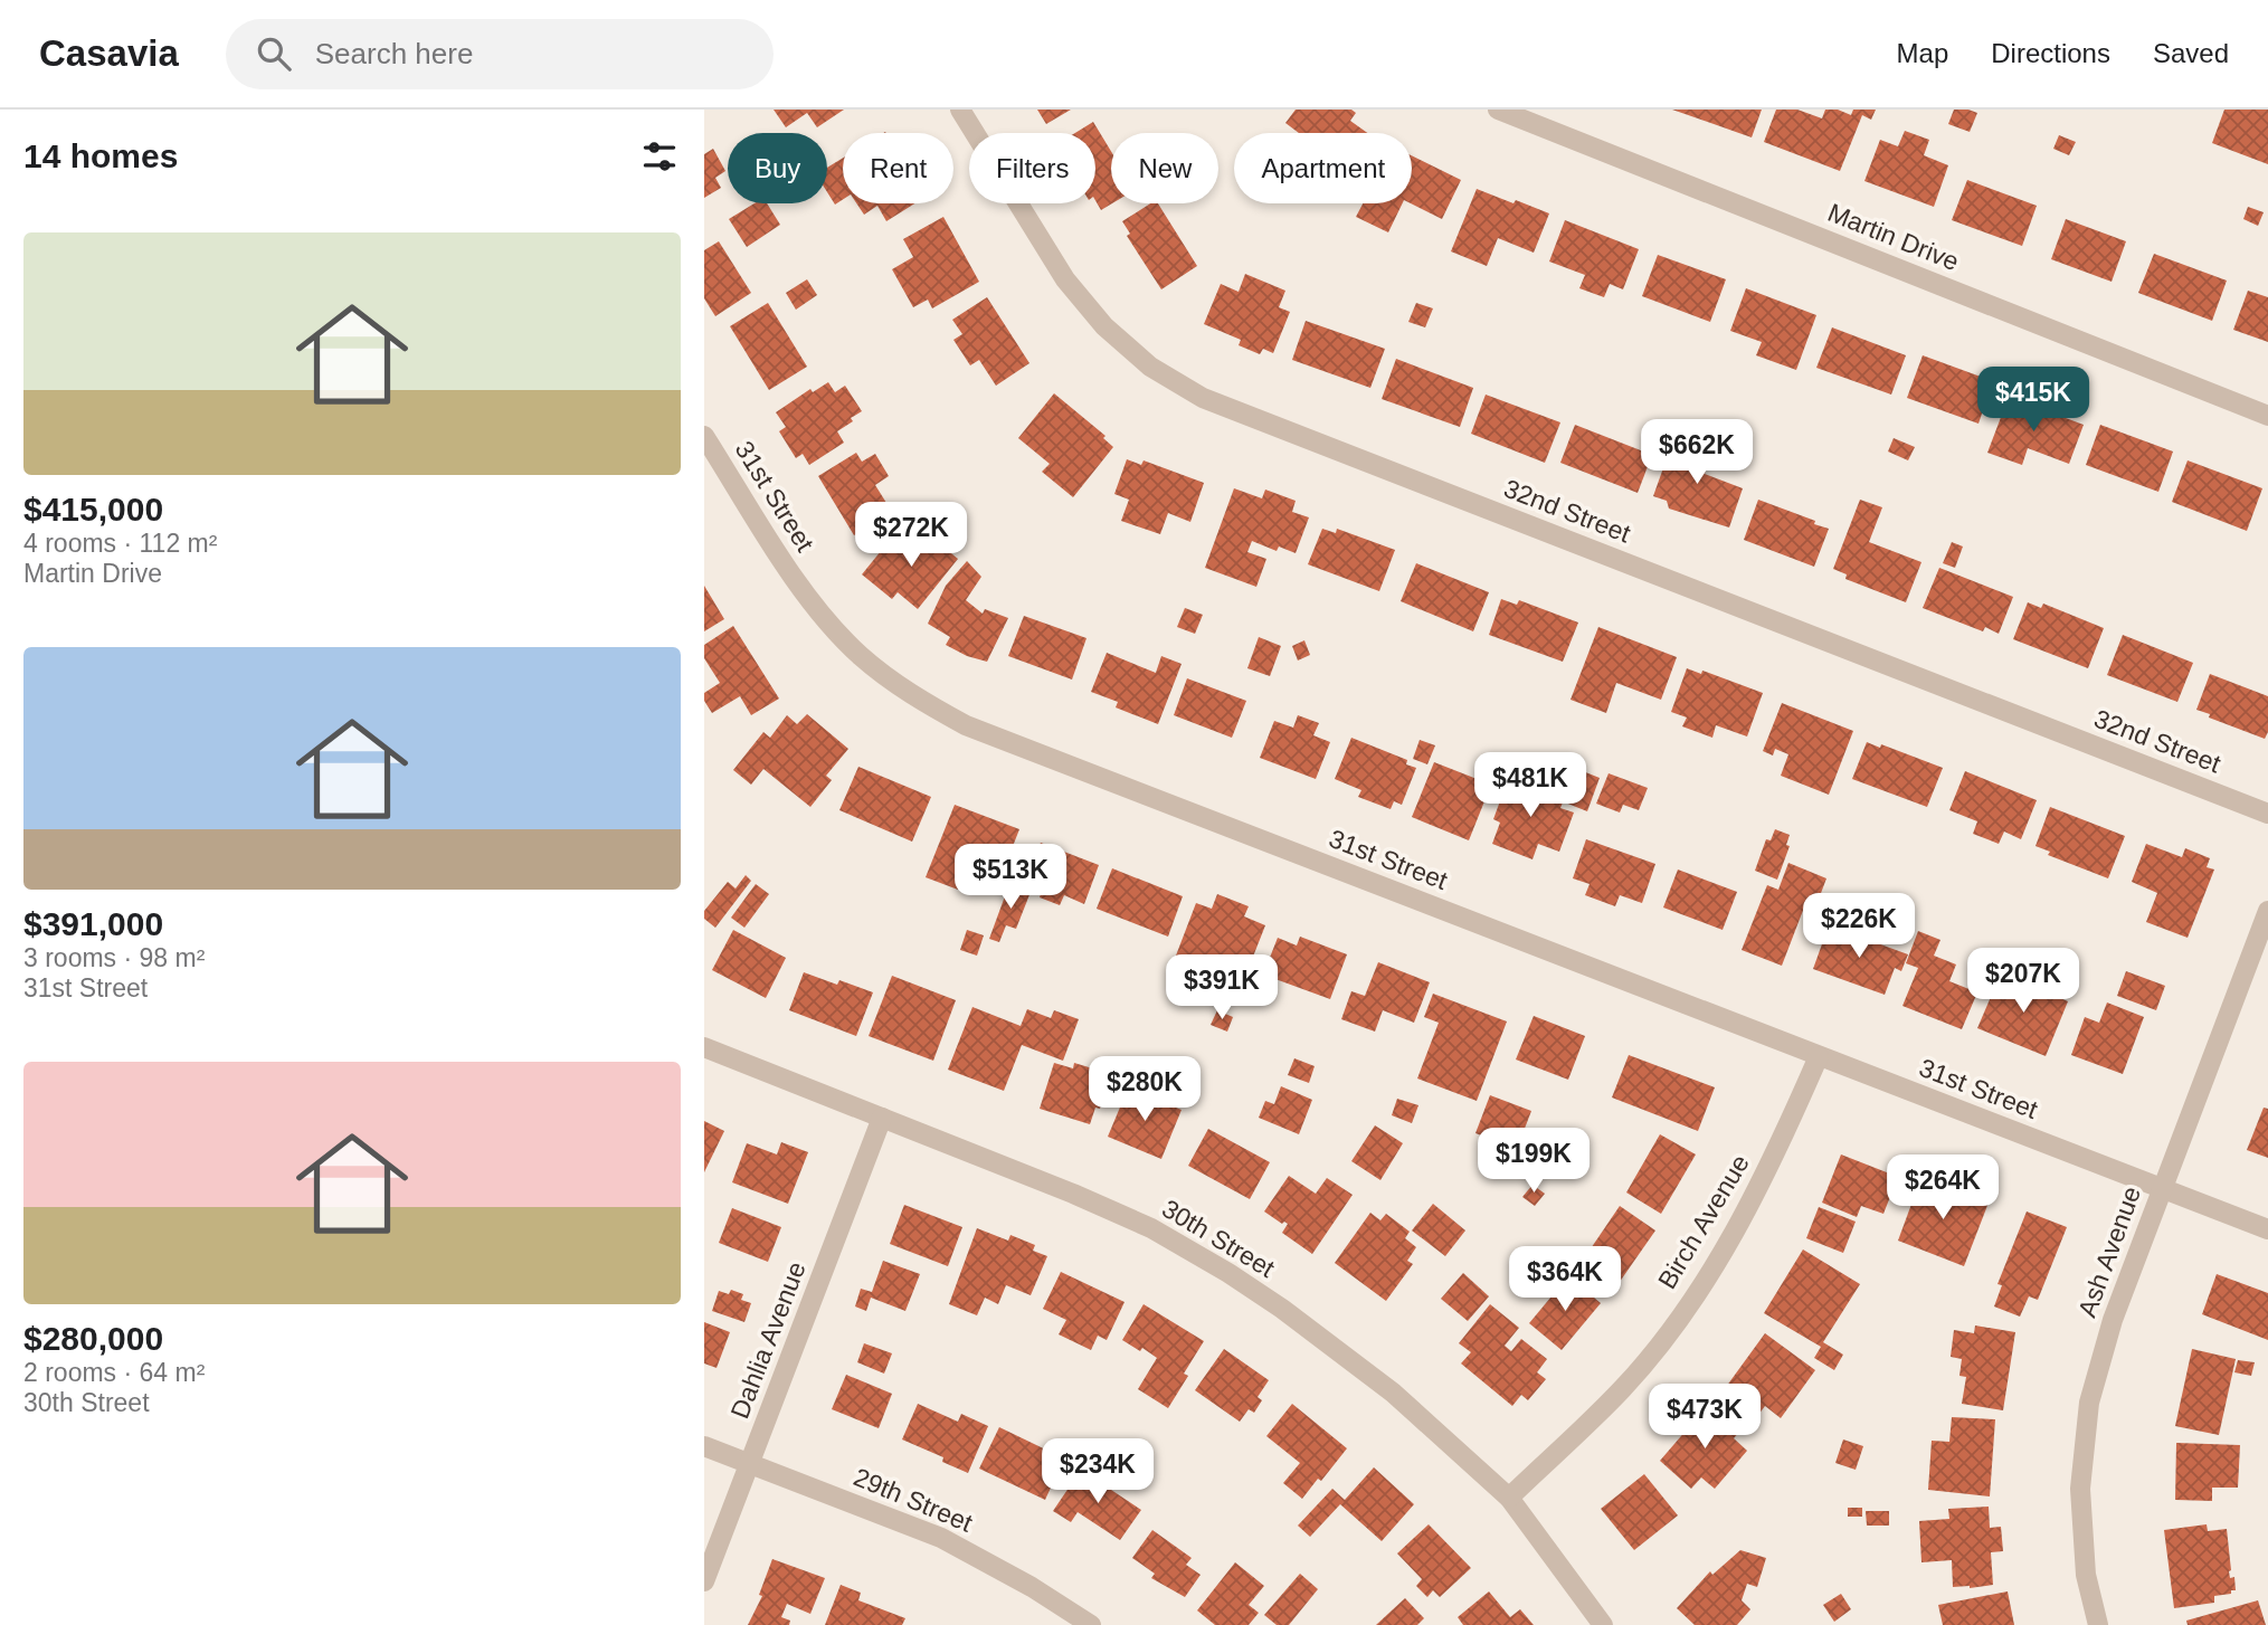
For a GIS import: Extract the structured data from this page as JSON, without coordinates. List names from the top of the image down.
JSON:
{
  "streets": {
    "street": [
      "Martin Drive",
      "31st Street",
      "32nd Street",
      "Birch Avenue",
      "30th Street",
      "Ash Avenue",
      "Dahlia Avenue",
      "29th Street"
    ]
  },
  "crossings": [
    ["31st Street", "Birch Avenue"],
    ["31st Street", "Ash Avenue"],
    ["Birch Avenue", "30th Street"],
    ["30th Street", "Dahlia Avenue"],
    ["Dahlia Avenue", "29th Street"]
  ],
  "page": {
    "header": "Casavia",
    "search": "Search here",
    "nav": ["Map", "Directions", "Saved"],
    "heading": "14 homes",
    "chip": [
      "Buy",
      "Rent",
      "Filters",
      "New",
      "Apartment"
    ],
    "list": [
      {
        "name": "$415,000",
        "note": "4 rooms · 112 m² · Martin Drive"
      },
      {
        "name": "$391,000",
        "note": "3 rooms · 98 m² · 31st Street"
      },
      {
        "name": "$280,000",
        "note": "2 rooms · 64 m² · 30th Street"
      }
    ],
    "price": [
      "$415K",
      "$662K",
      "$272K",
      "$481K",
      "$513K",
      "$226K",
      "$207K",
      "$391K",
      "$280K",
      "$199K",
      "$264K",
      "$364K",
      "$473K",
      "$234K"
    ]
  }
}
